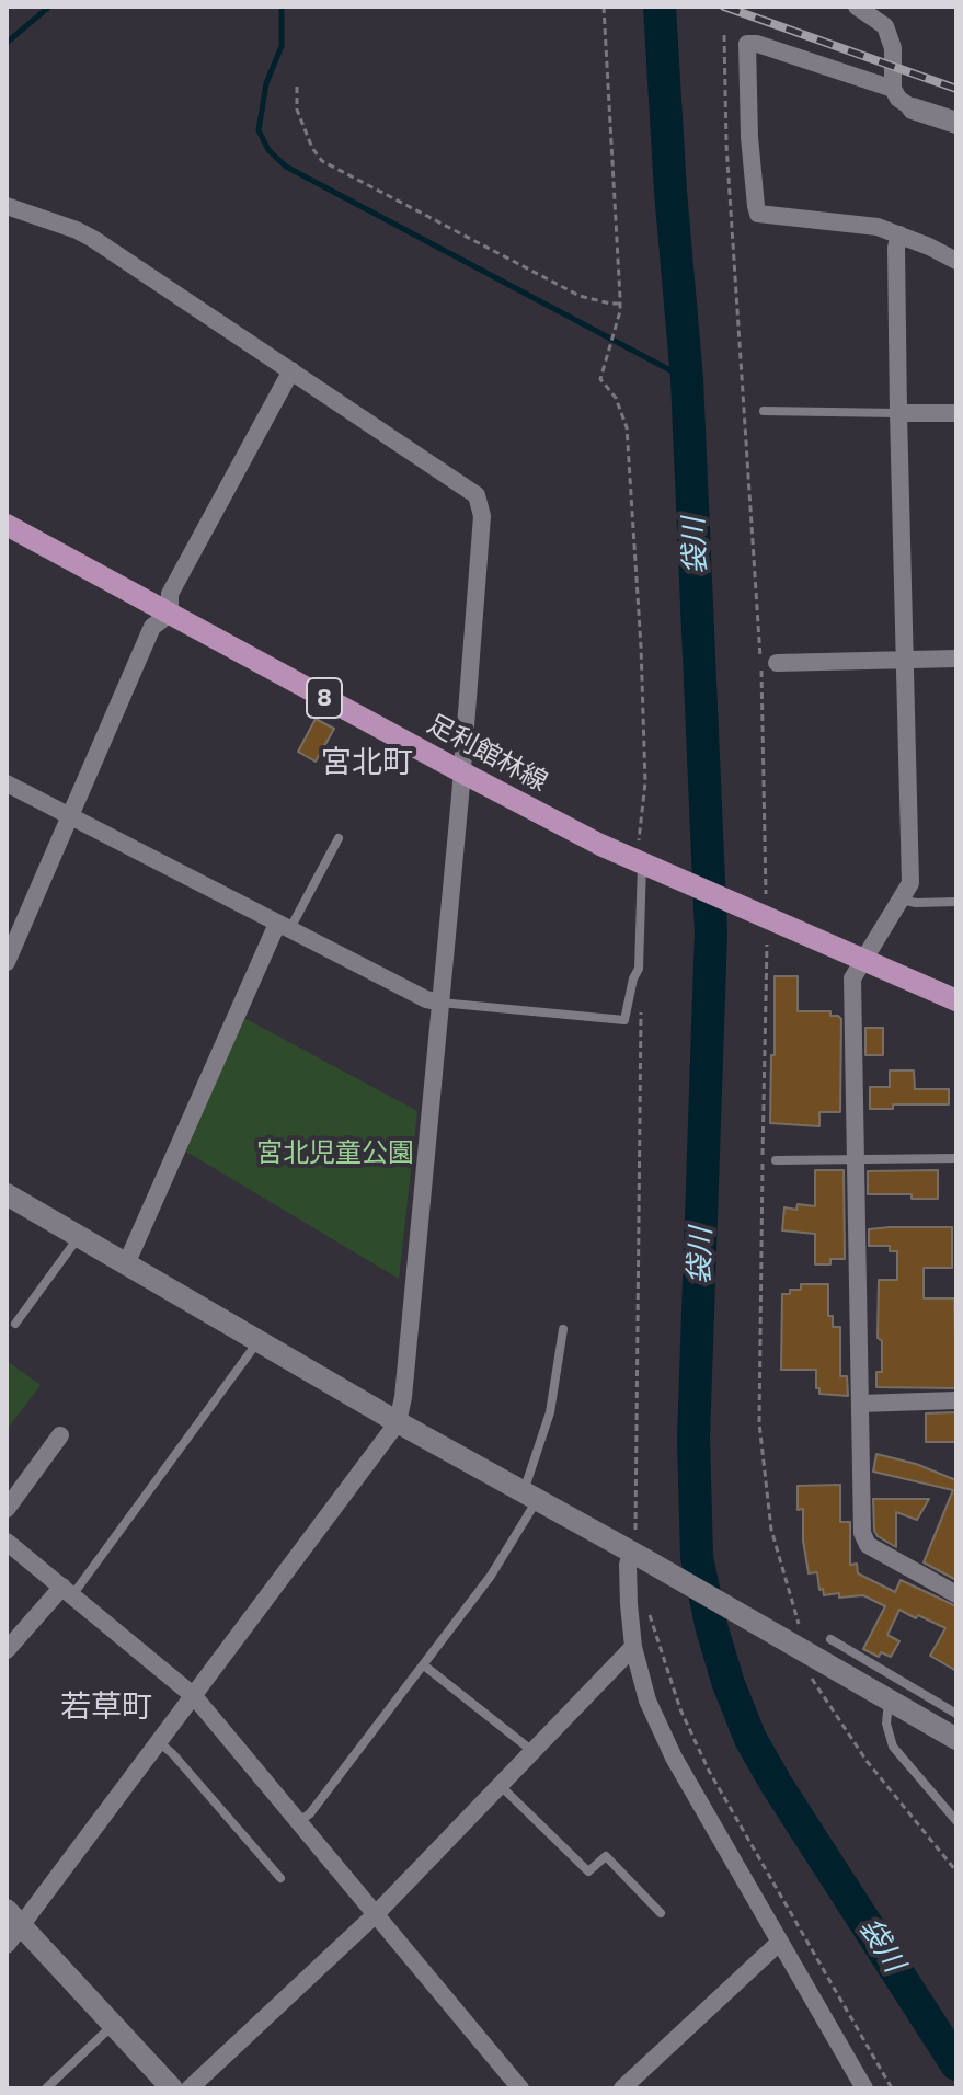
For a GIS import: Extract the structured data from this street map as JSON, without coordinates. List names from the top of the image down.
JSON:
{
  "streets": {
    "main road": ["8", "足利館林線"]
  },
  "districts": ["宮北町", "若草町"],
  "water": ["袋川"],
  "parks": ["宮北児童公園"]
}
